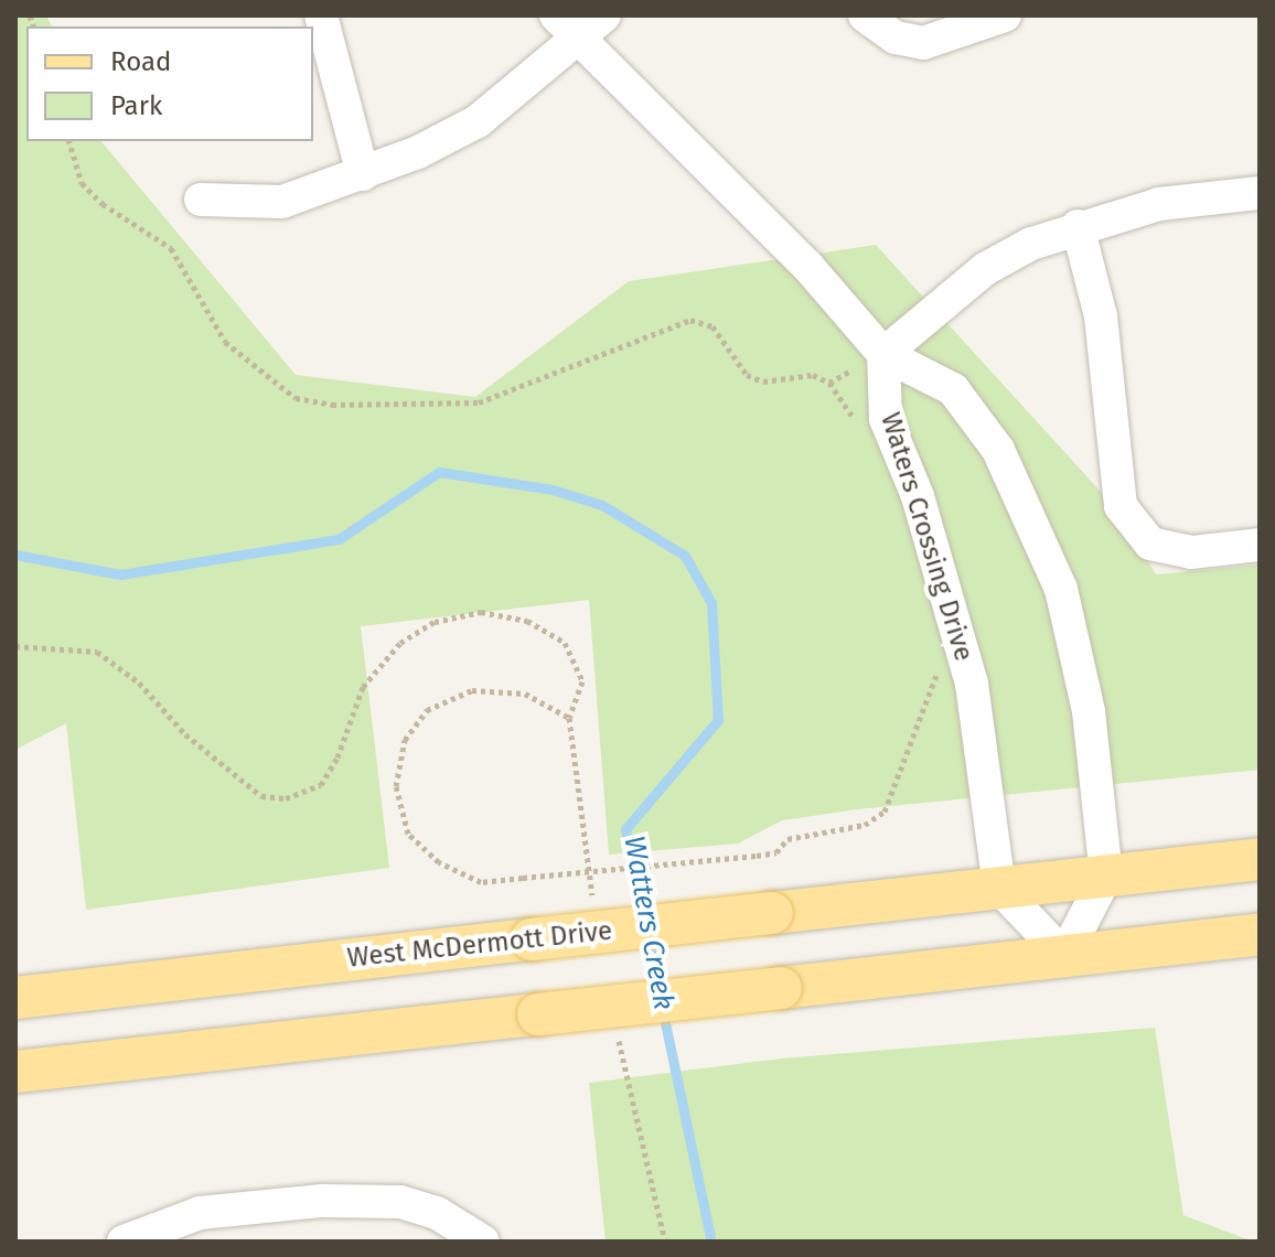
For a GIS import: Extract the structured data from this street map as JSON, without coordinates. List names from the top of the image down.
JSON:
{
  "streets": {
    "main road": ["West McDermott Drive"],
    "street": ["Waters Crossing Drive"]
  },
  "crossings": [
    ["Waters Crossing Drive", "West McDermott Drive"]
  ],
  "water": ["Watters Creek"],
  "legend": ["Road", "Park"]
}
